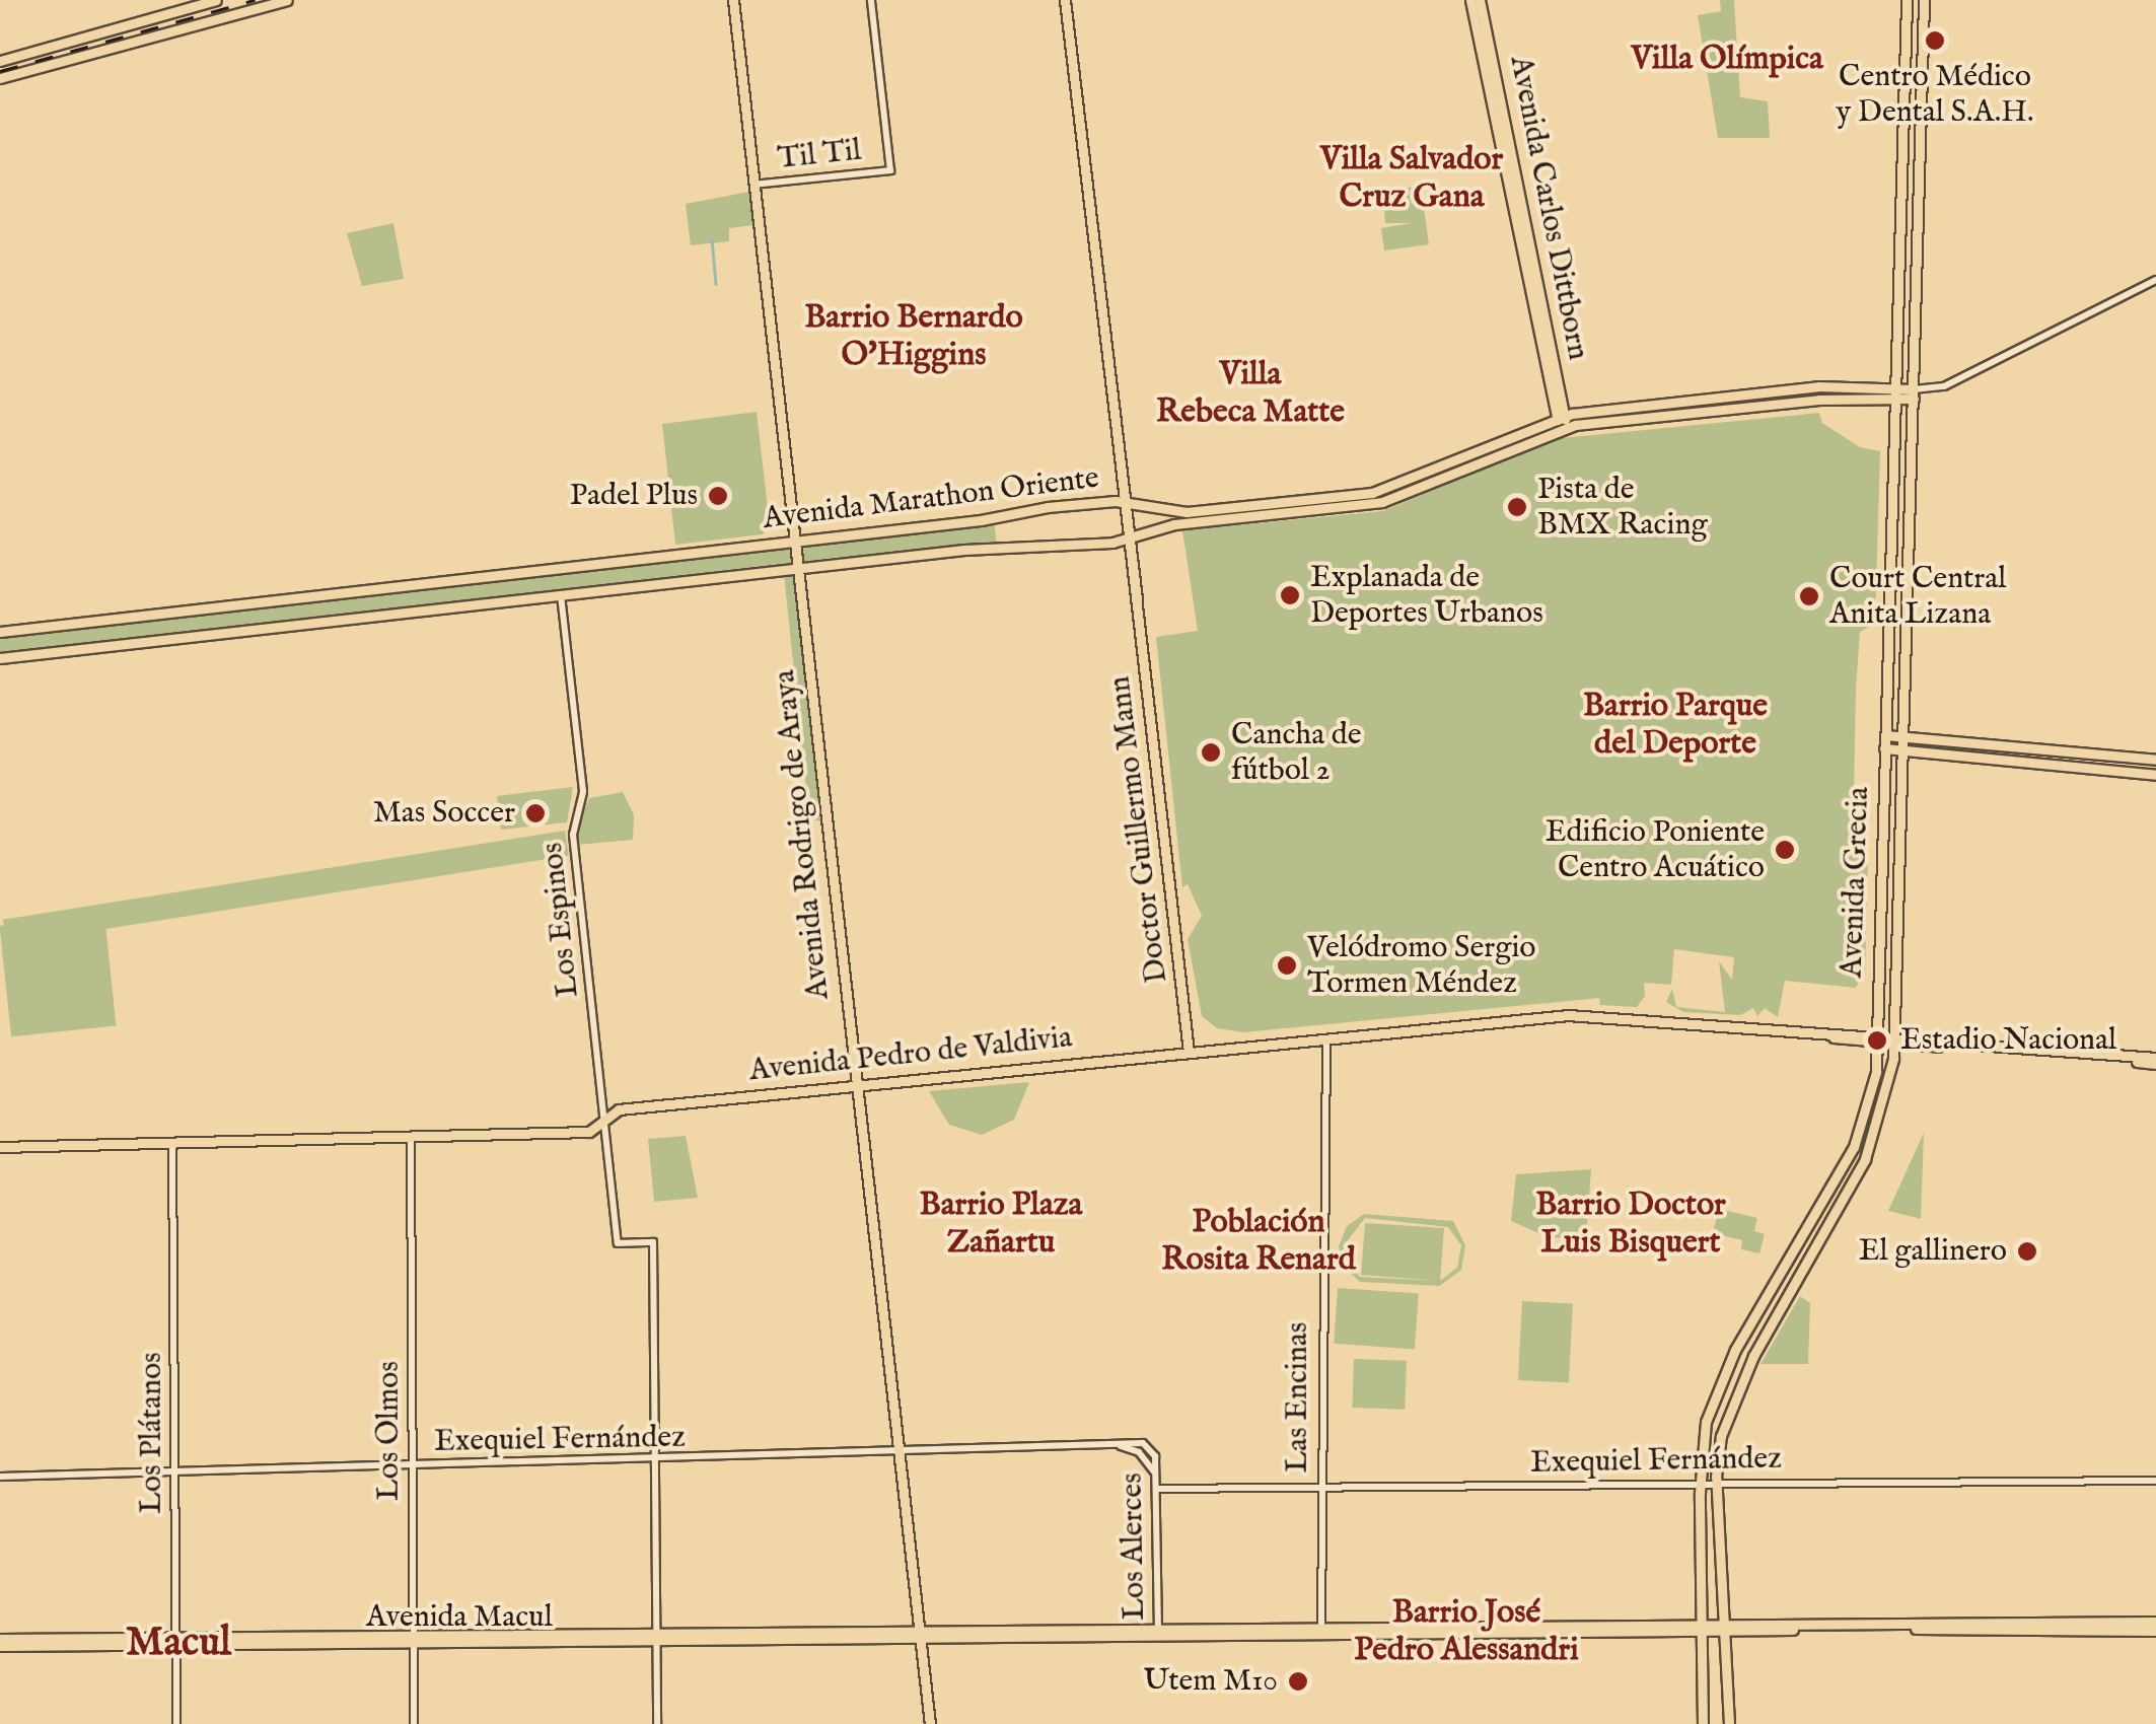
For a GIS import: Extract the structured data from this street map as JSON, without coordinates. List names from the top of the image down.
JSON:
{
  "streets": {
    "main road": [
      "Avenida Carlos Dittborn",
      "Avenida Marathon Oriente",
      "Doctor Guillermo Mann",
      "Avenida Rodrigo de Araya",
      "Avenida Grecia",
      "Avenida Pedro de Valdivia",
      "Avenida Macul"
    ],
    "street": [
      "Til Til",
      "Los Espinos",
      "Las Encinas",
      "Los Olmos",
      "Los Plátanos",
      "Exequiel Fernández",
      "Los Alerces"
    ]
  },
  "crossings": [
    ["Til Til", "Avenida Rodrigo de Araya"],
    ["Avenida Carlos Dittborn", "Avenida Marathon Oriente"],
    ["Avenida Marathon Oriente", "Doctor Guillermo Mann"],
    ["Avenida Marathon Oriente", "Avenida Rodrigo de Araya"],
    ["Avenida Marathon Oriente", "Avenida Grecia"],
    ["Avenida Marathon Oriente", "Los Espinos"],
    ["Doctor Guillermo Mann", "Avenida Pedro de Valdivia"],
    ["Avenida Rodrigo de Araya", "Avenida Pedro de Valdivia"],
    ["Avenida Rodrigo de Araya", "Exequiel Fernández"],
    ["Avenida Rodrigo de Araya", "Avenida Macul"],
    ["Avenida Grecia", "Avenida Pedro de Valdivia"],
    ["Avenida Grecia", "Exequiel Fernández"],
    ["Avenida Grecia", "Avenida Macul"],
    ["Los Espinos", "Avenida Pedro de Valdivia"],
    ["Los Espinos", "Exequiel Fernández"],
    ["Avenida Pedro de Valdivia", "Las Encinas"],
    ["Avenida Pedro de Valdivia", "Los Olmos"],
    ["Avenida Pedro de Valdivia", "Los Plátanos"],
    ["Las Encinas", "Exequiel Fernández"],
    ["Las Encinas", "Avenida Macul"],
    ["Los Olmos", "Exequiel Fernández"],
    ["Los Olmos", "Avenida Macul"],
    ["Los Plátanos", "Exequiel Fernández"],
    ["Los Plátanos", "Avenida Macul"],
    ["Exequiel Fernández", "Los Alerces"],
    ["Los Alerces", "Avenida Macul"]
  ],
  "districts": [
    "Villa Olímpica",
    "Villa Salvador Cruz Gana",
    "Barrio Bernardo O'Higgins",
    "Villa Rebeca Matte",
    "Barrio Parque del Deporte",
    "Barrio Plaza Zañartu",
    "Barrio Doctor Luis Bisquert",
    "Población Rosita Renard",
    "Barrio José Pedro Alessandri",
    "Macul"
  ],
  "places": [
    "Centro Médico y Dental S.A.H.",
    "Padel Plus",
    "Pista de BMX Racing",
    "Explanada de Deportes Urbanos",
    "Court Central Anita Lizana",
    "Cancha de fútbol 2",
    "Mas Soccer",
    "Edificio Poniente Centro Acuático",
    "Velódromo Sergio Tormen Méndez",
    "Estadio Nacional",
    "El gallinero",
    "Utem M10"
  ]
}
